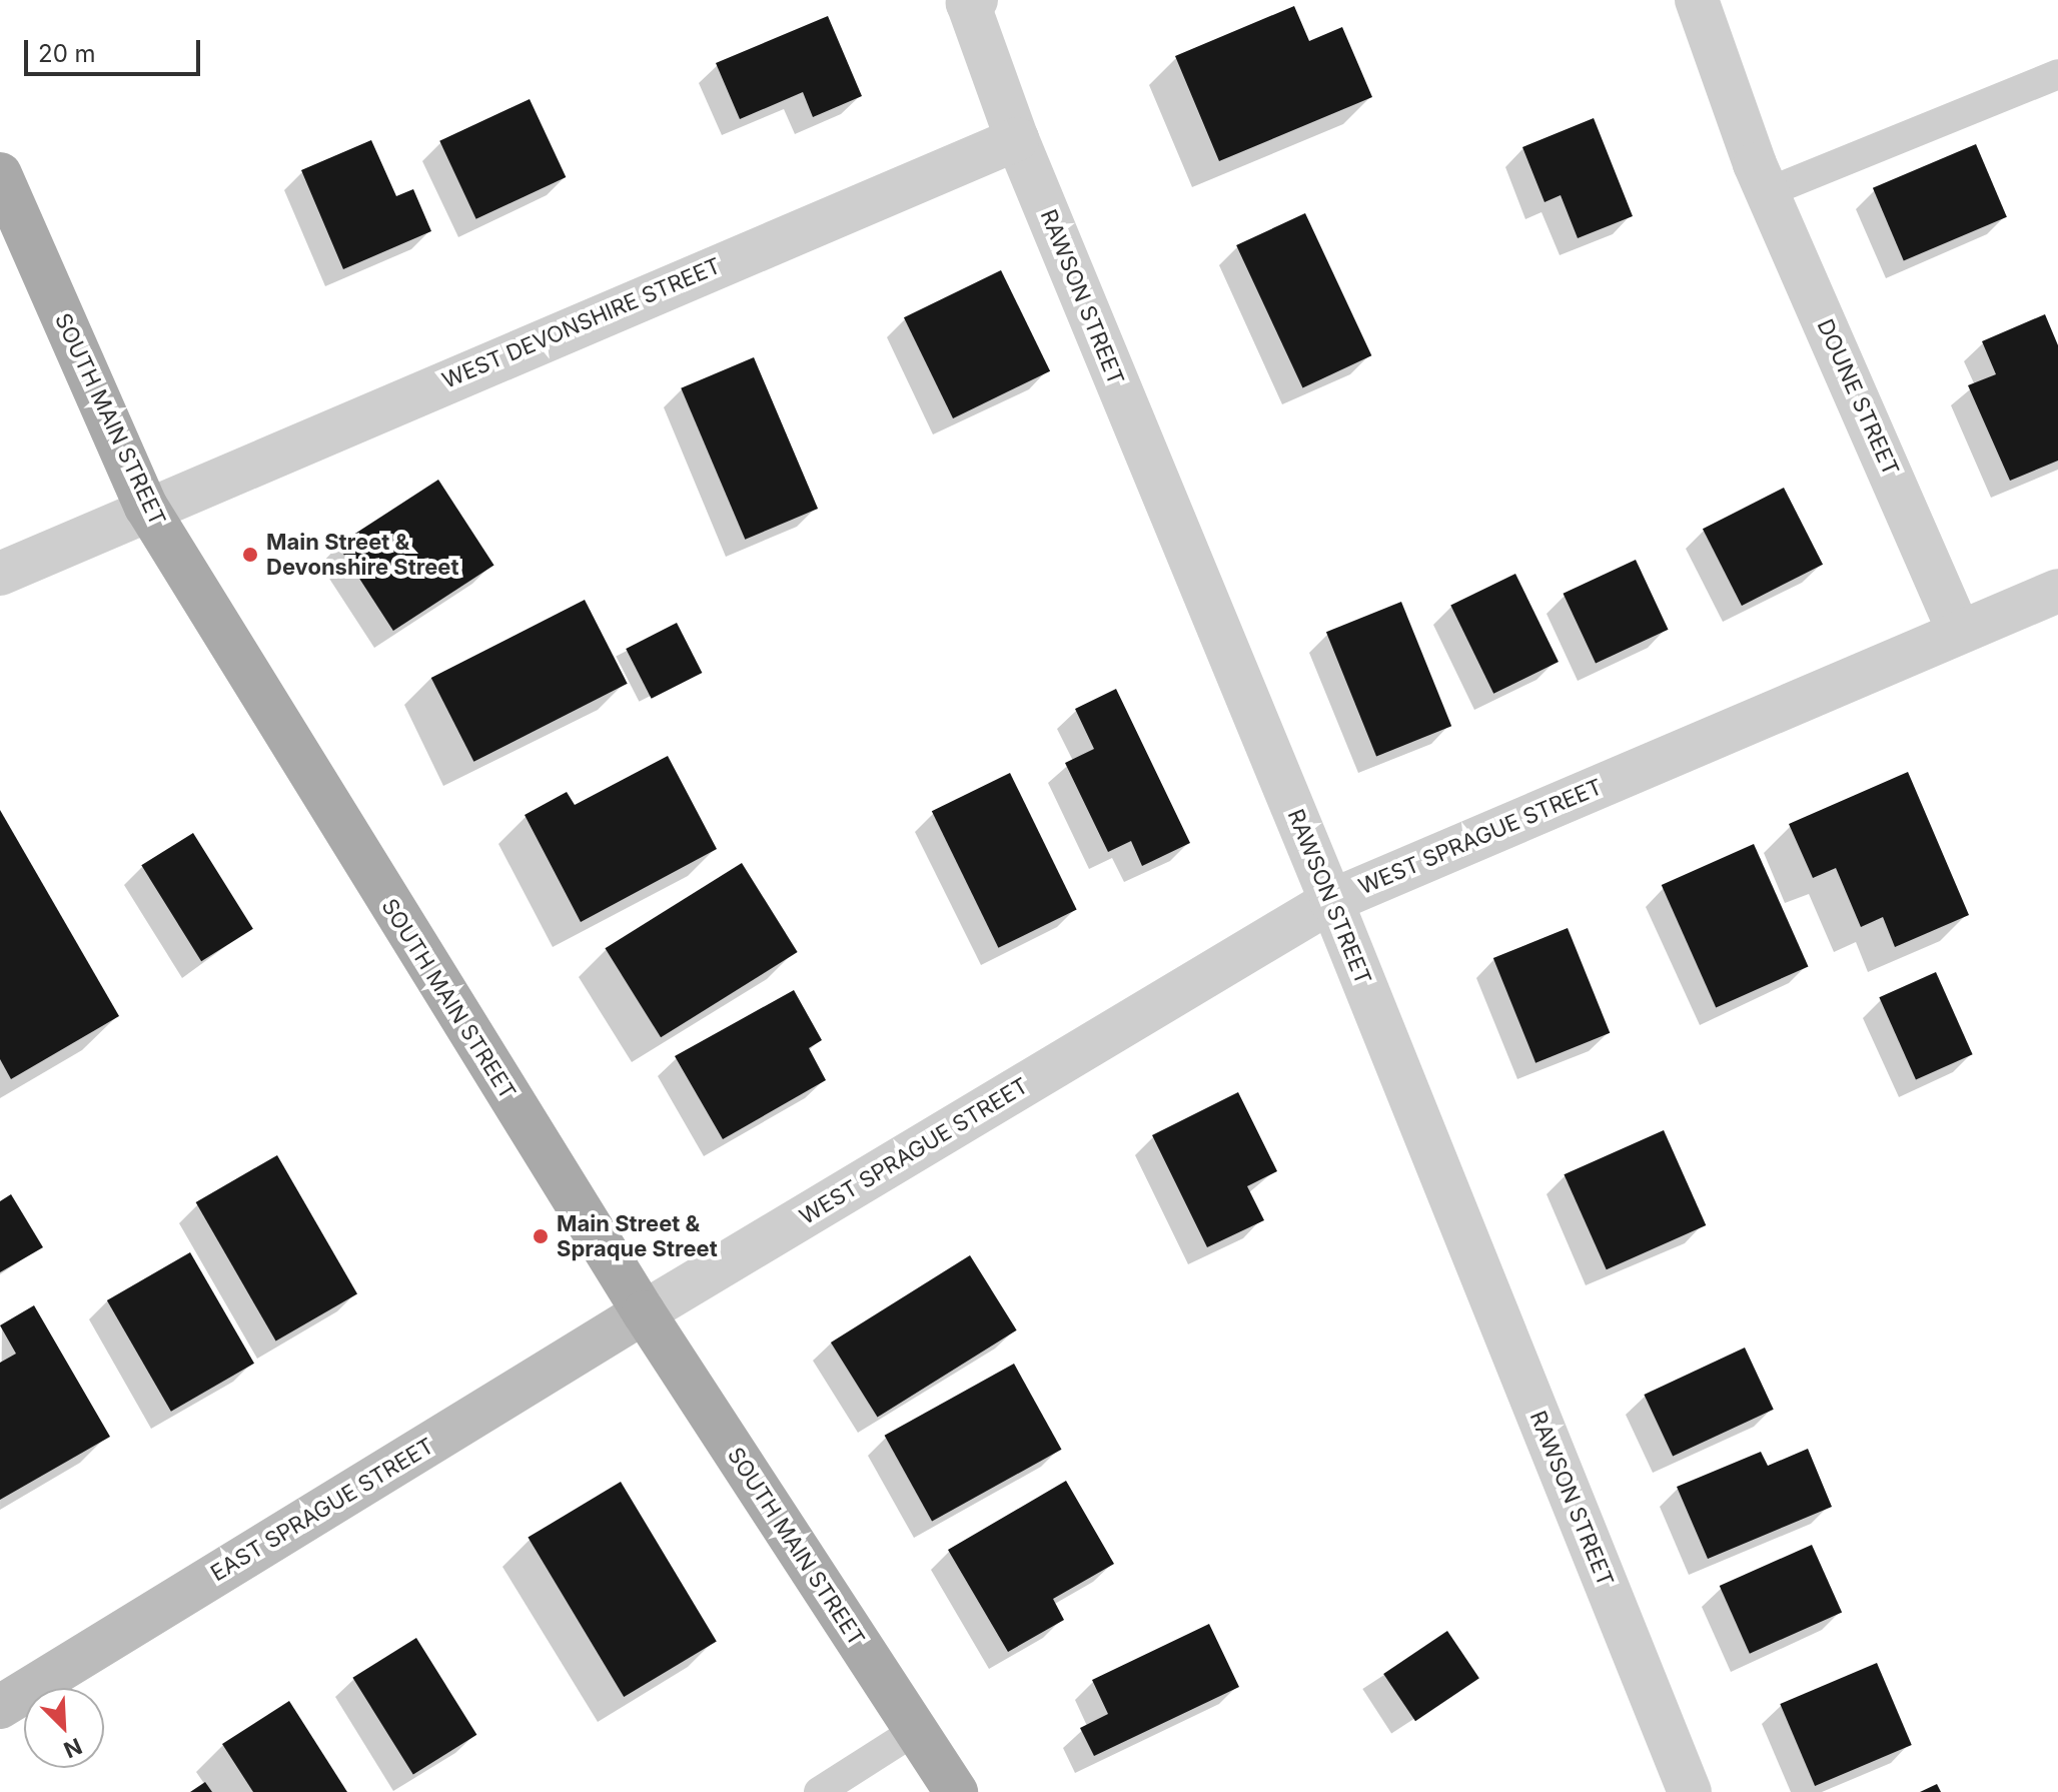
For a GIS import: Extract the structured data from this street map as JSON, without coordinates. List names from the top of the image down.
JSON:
{
  "streets": {
    "main road": ["SOUTH MAIN STREET", "EAST SPRAGUE STREET"],
    "street": [
      "RAWSON STREET",
      "WEST DEVONSHIRE STREET",
      "DOUNE STREET",
      "WEST SPRAGUE STREET"
    ]
  },
  "crossings": [
    ["RAWSON STREET", "WEST DEVONSHIRE STREET"],
    ["RAWSON STREET", "WEST SPRAGUE STREET"],
    ["WEST DEVONSHIRE STREET", "SOUTH MAIN STREET"],
    ["DOUNE STREET", "WEST SPRAGUE STREET"],
    ["SOUTH MAIN STREET", "WEST SPRAGUE STREET"],
    ["SOUTH MAIN STREET", "EAST SPRAGUE STREET"],
    ["WEST SPRAGUE STREET", "EAST SPRAGUE STREET"]
  ],
  "places": ["Main Street & Devonshire Street", "Main Street & Spraque Street"],
  "scale_bar": "20 m",
  "north": "bottom right"
}
